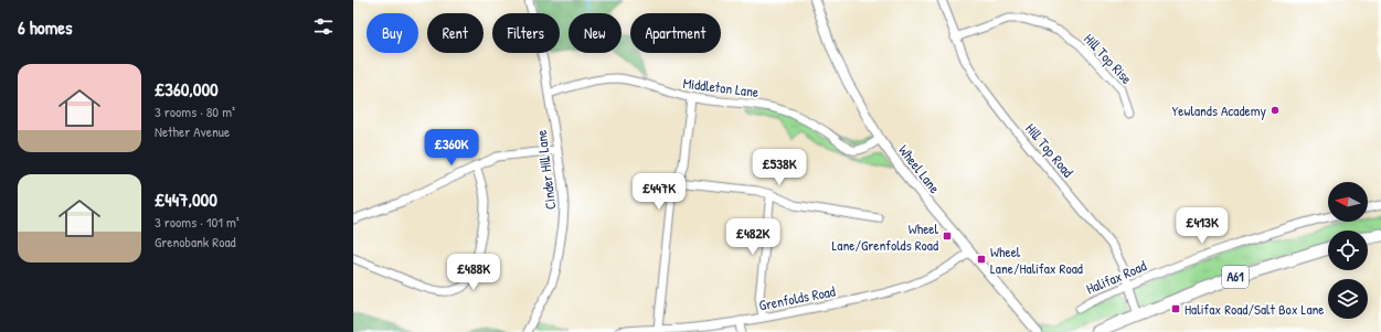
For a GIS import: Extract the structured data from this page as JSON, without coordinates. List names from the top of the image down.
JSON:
{
  "streets": {
    "highway": ["A61"],
    "street": [
      "Hill Top Rise",
      "Middleton Lane",
      "Hill Top Road",
      "Wheel Lane",
      "Cinder Hill Lane",
      "Halifax Road",
      "Grenfolds Road"
    ]
  },
  "crossings": [
    ["Hill Top Rise", "Hill Top Road"],
    ["Middleton Lane", "Wheel Lane"],
    ["Middleton Lane", "Cinder Hill Lane"],
    ["Hill Top Road", "Halifax Road"],
    ["Hill Top Road", "A61"],
    ["Wheel Lane", "Grenfolds Road"]
  ],
  "places": {
    "other": ["Yewlands Academy"],
    "transit": ["Wheel Lane/Grenfolds Road", "Wheel Lane/Halifax Road", "Halifax Road/Salt Box Lane"]
  },
  "north": "left",
  "page": {
    "heading": "6 homes",
    "chip": [
      "Buy",
      "Rent",
      "Filters",
      "New",
      "Apartment"
    ],
    "list": [
      {
        "name": "£360,000",
        "note": "3 rooms · 80 m² · Nether Avenue"
      },
      {
        "name": "£447,000",
        "note": "3 rooms · 101 m² · Grenobank Road"
      }
    ],
    "price": [
      "£360K",
      "£538K",
      "£447K",
      "£413K",
      "£482K",
      "£488K"
    ]
  }
}
